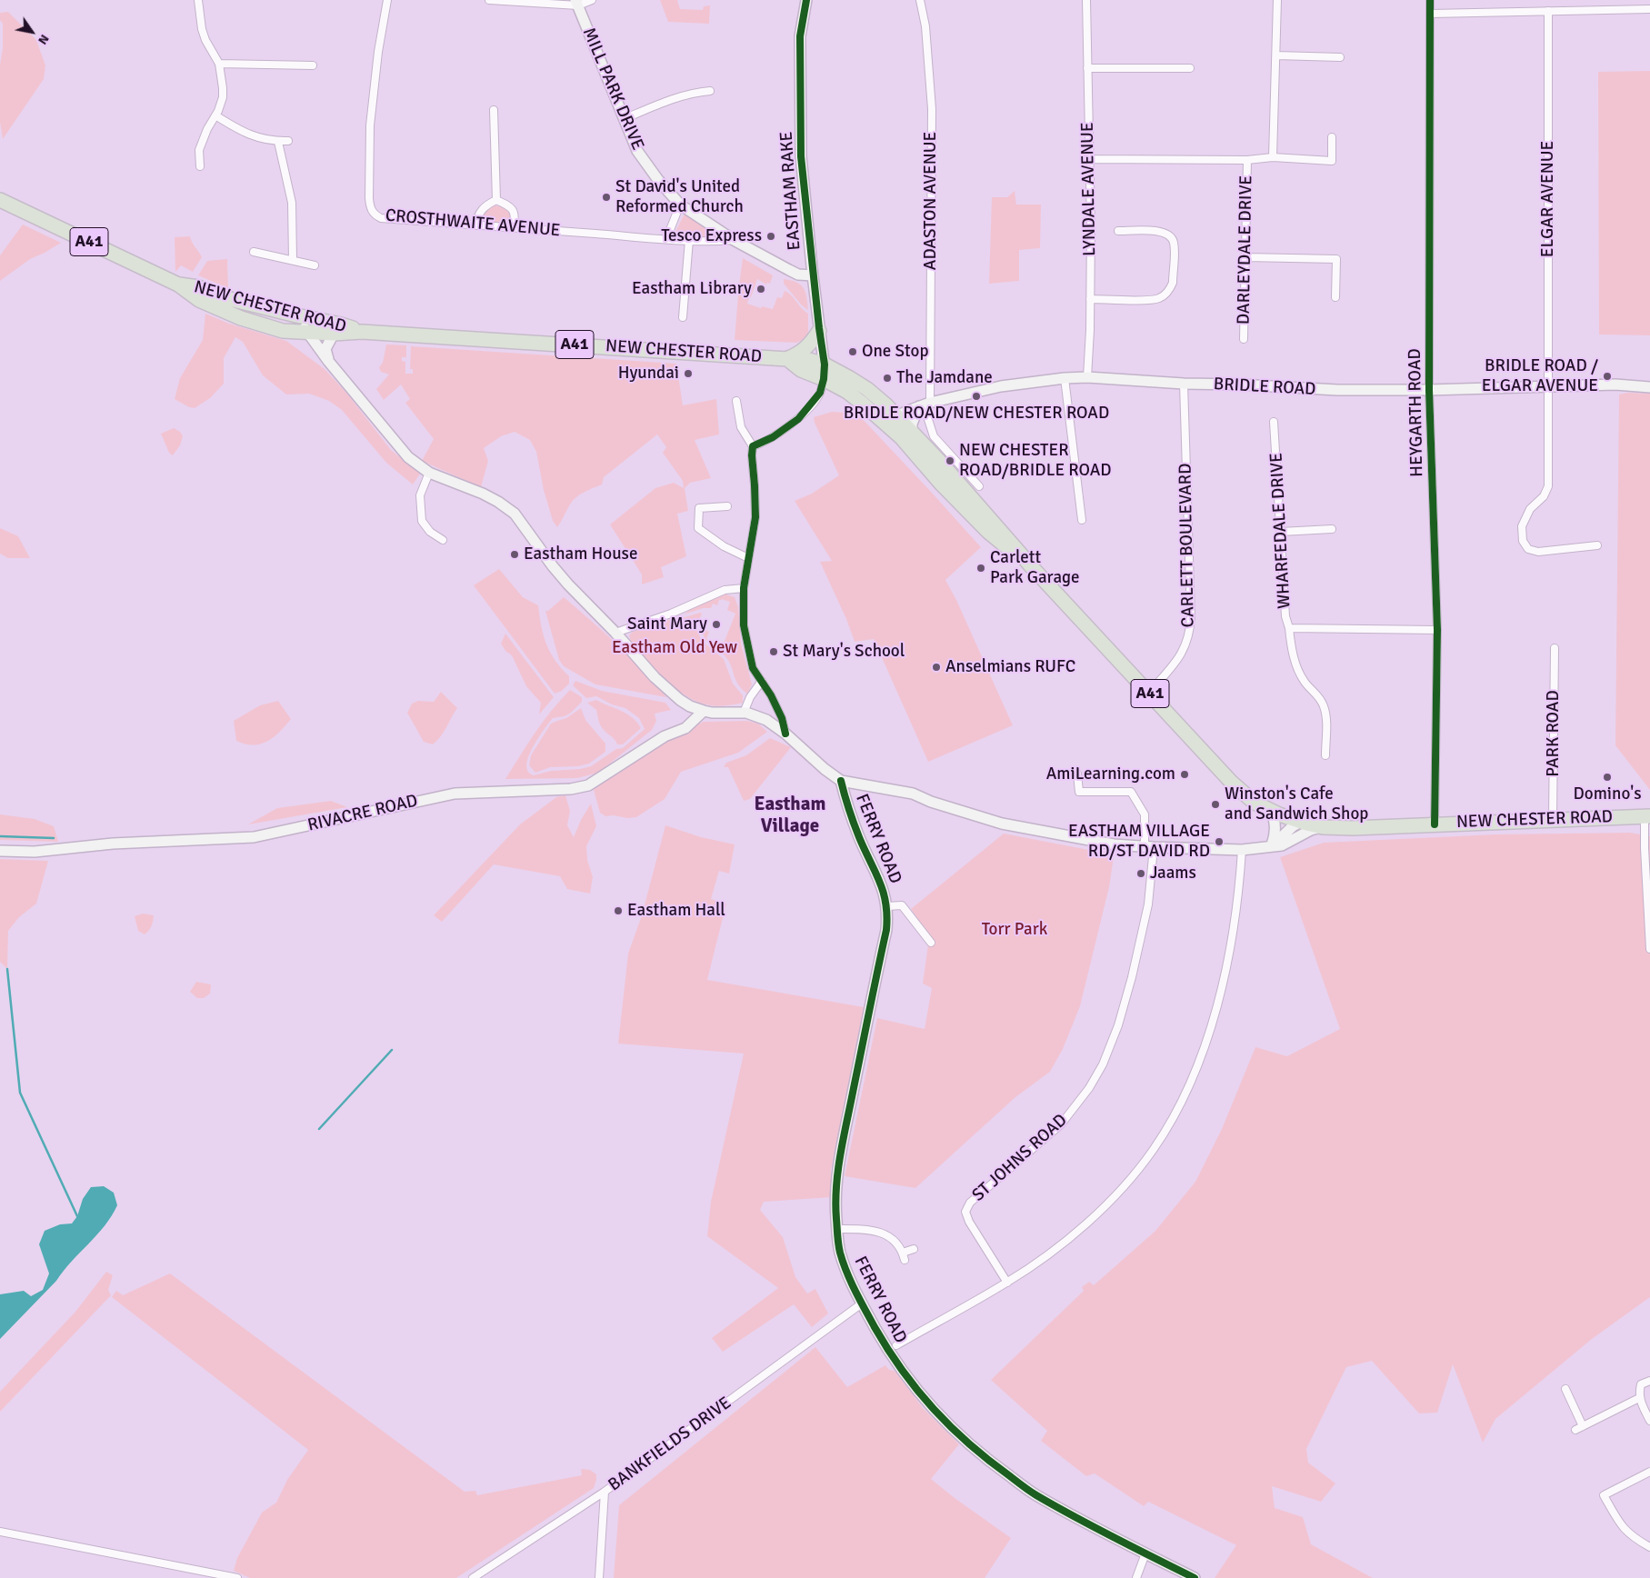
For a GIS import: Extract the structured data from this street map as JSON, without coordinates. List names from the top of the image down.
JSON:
{
  "streets": {
    "highway": ["A41", "NEW CHESTER ROAD"],
    "street": [
      "MILL PARK DRIVE",
      "LYNDALE AVENUE",
      "EASTHAM RAKE",
      "ELGAR AVENUE",
      "ADASTON AVENUE",
      "CROSTHWAITE AVENUE",
      "DARLEYDALE DRIVE",
      "BRIDLE ROAD",
      "HEYGARTH ROAD",
      "WHARFEDALE DRIVE",
      "CARLETT BOULEVARD",
      "PARK ROAD",
      "RIVACRE ROAD",
      "FERRY ROAD",
      "ST JOHNS ROAD",
      "BANKFIELDS DRIVE"
    ]
  },
  "crossings": [
    ["MILL PARK DRIVE", "EASTHAM RAKE"],
    ["MILL PARK DRIVE", "CROSTHWAITE AVENUE"],
    ["LYNDALE AVENUE", "BRIDLE ROAD"],
    ["EASTHAM RAKE", "NEW CHESTER ROAD"],
    ["ELGAR AVENUE", "BRIDLE ROAD"],
    ["ADASTON AVENUE", "BRIDLE ROAD"],
    ["NEW CHESTER ROAD", "BRIDLE ROAD"],
    ["NEW CHESTER ROAD", "HEYGARTH ROAD"],
    ["NEW CHESTER ROAD", "CARLETT BOULEVARD"],
    ["NEW CHESTER ROAD", "PARK ROAD"],
    ["BRIDLE ROAD", "HEYGARTH ROAD"],
    ["BRIDLE ROAD", "CARLETT BOULEVARD"],
    ["HEYGARTH ROAD", "WHARFEDALE DRIVE"],
    ["FERRY ROAD", "BANKFIELDS DRIVE"]
  ],
  "districts": ["Eastham Village"],
  "parks": ["Eastham Old Yew", "Torr Park"],
  "places": [
    "St David's United Reformed Church",
    "Tesco Express",
    "Eastham Library",
    "One Stop",
    "Hyundai",
    "BRIDLE ROAD / ELGAR AVENUE",
    "The Jamdane",
    "BRIDLE ROAD/NEW CHESTER ROAD",
    "NEW CHESTER ROAD/BRIDLE ROAD",
    "Eastham House",
    "Carlett Park Garage",
    "Saint Mary",
    "St Mary's School",
    "Anselmians RUFC",
    "AmiLearning.com",
    "Domino's",
    "Winston's Cafe and Sandwich Shop",
    "EASTHAM VILLAGE RD/ST DAVID RD",
    "Jaams",
    "Eastham Hall"
  ],
  "north": "bottom right"
}
